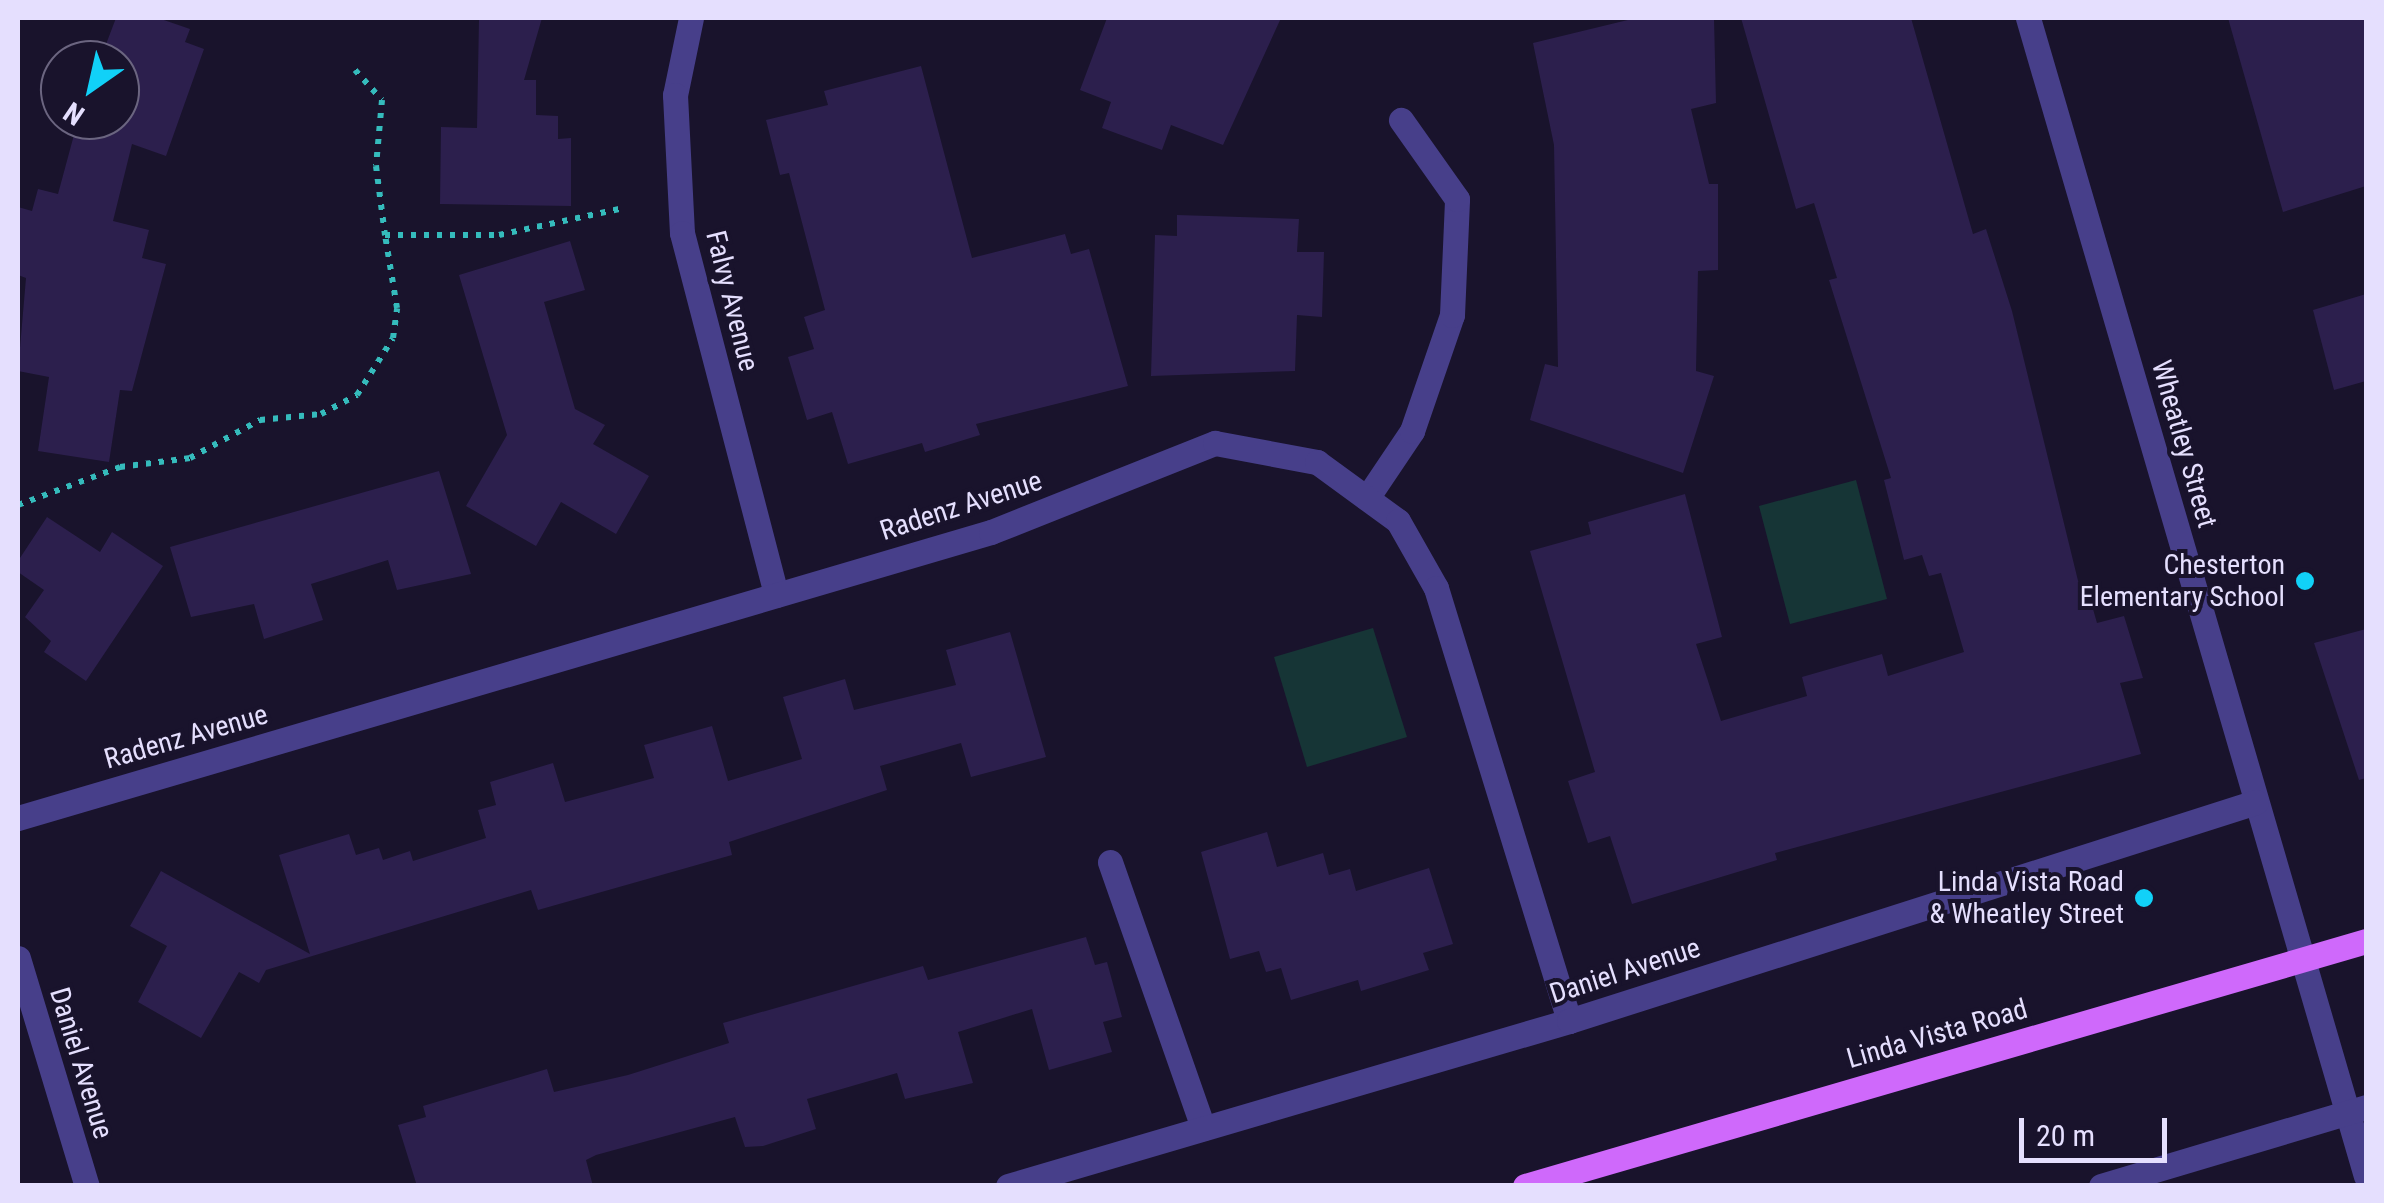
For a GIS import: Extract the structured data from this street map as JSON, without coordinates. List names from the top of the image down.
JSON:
{
  "streets": {
    "main road": ["Linda Vista Road"],
    "street": [
      "Falvy Avenue",
      "Wheatley Street",
      "Radenz Avenue",
      "Daniel Avenue"
    ]
  },
  "crossings": [
    ["Falvy Avenue", "Radenz Avenue"],
    ["Wheatley Street", "Daniel Avenue"],
    ["Wheatley Street", "Linda Vista Road"],
    ["Radenz Avenue", "Daniel Avenue"]
  ],
  "places": ["Chesterton Elementary School", "Linda Vista Road & Wheatley Street"],
  "scale_bar": "20 m",
  "north": "bottom left"
}
